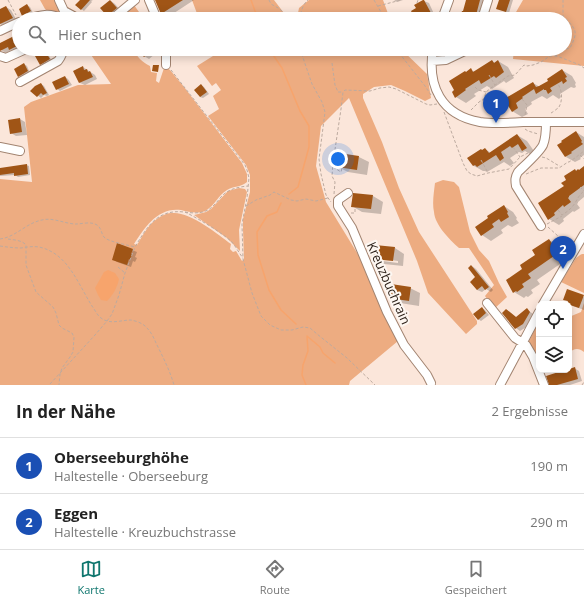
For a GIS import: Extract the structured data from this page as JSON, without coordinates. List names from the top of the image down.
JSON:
{
  "streets": {
    "street": ["Kreuzbuchrain"]
  },
  "page": {
    "search": "Hier suchen",
    "pins": ["1", "2"],
    "heading": ["In der Nähe", "2 Ergebnisse"],
    "list": [
      {
        "mark": "1",
        "name": "Oberseeburghöhe",
        "note": "Haltestelle · Oberseeburg",
        "value": "190 m"
      },
      {
        "mark": "2",
        "name": "Eggen",
        "note": "Haltestelle · Kreuzbuchstrasse",
        "value": "290 m"
      }
    ],
    "nav": ["Karte", "Route", "Gespeichert"]
  }
}
